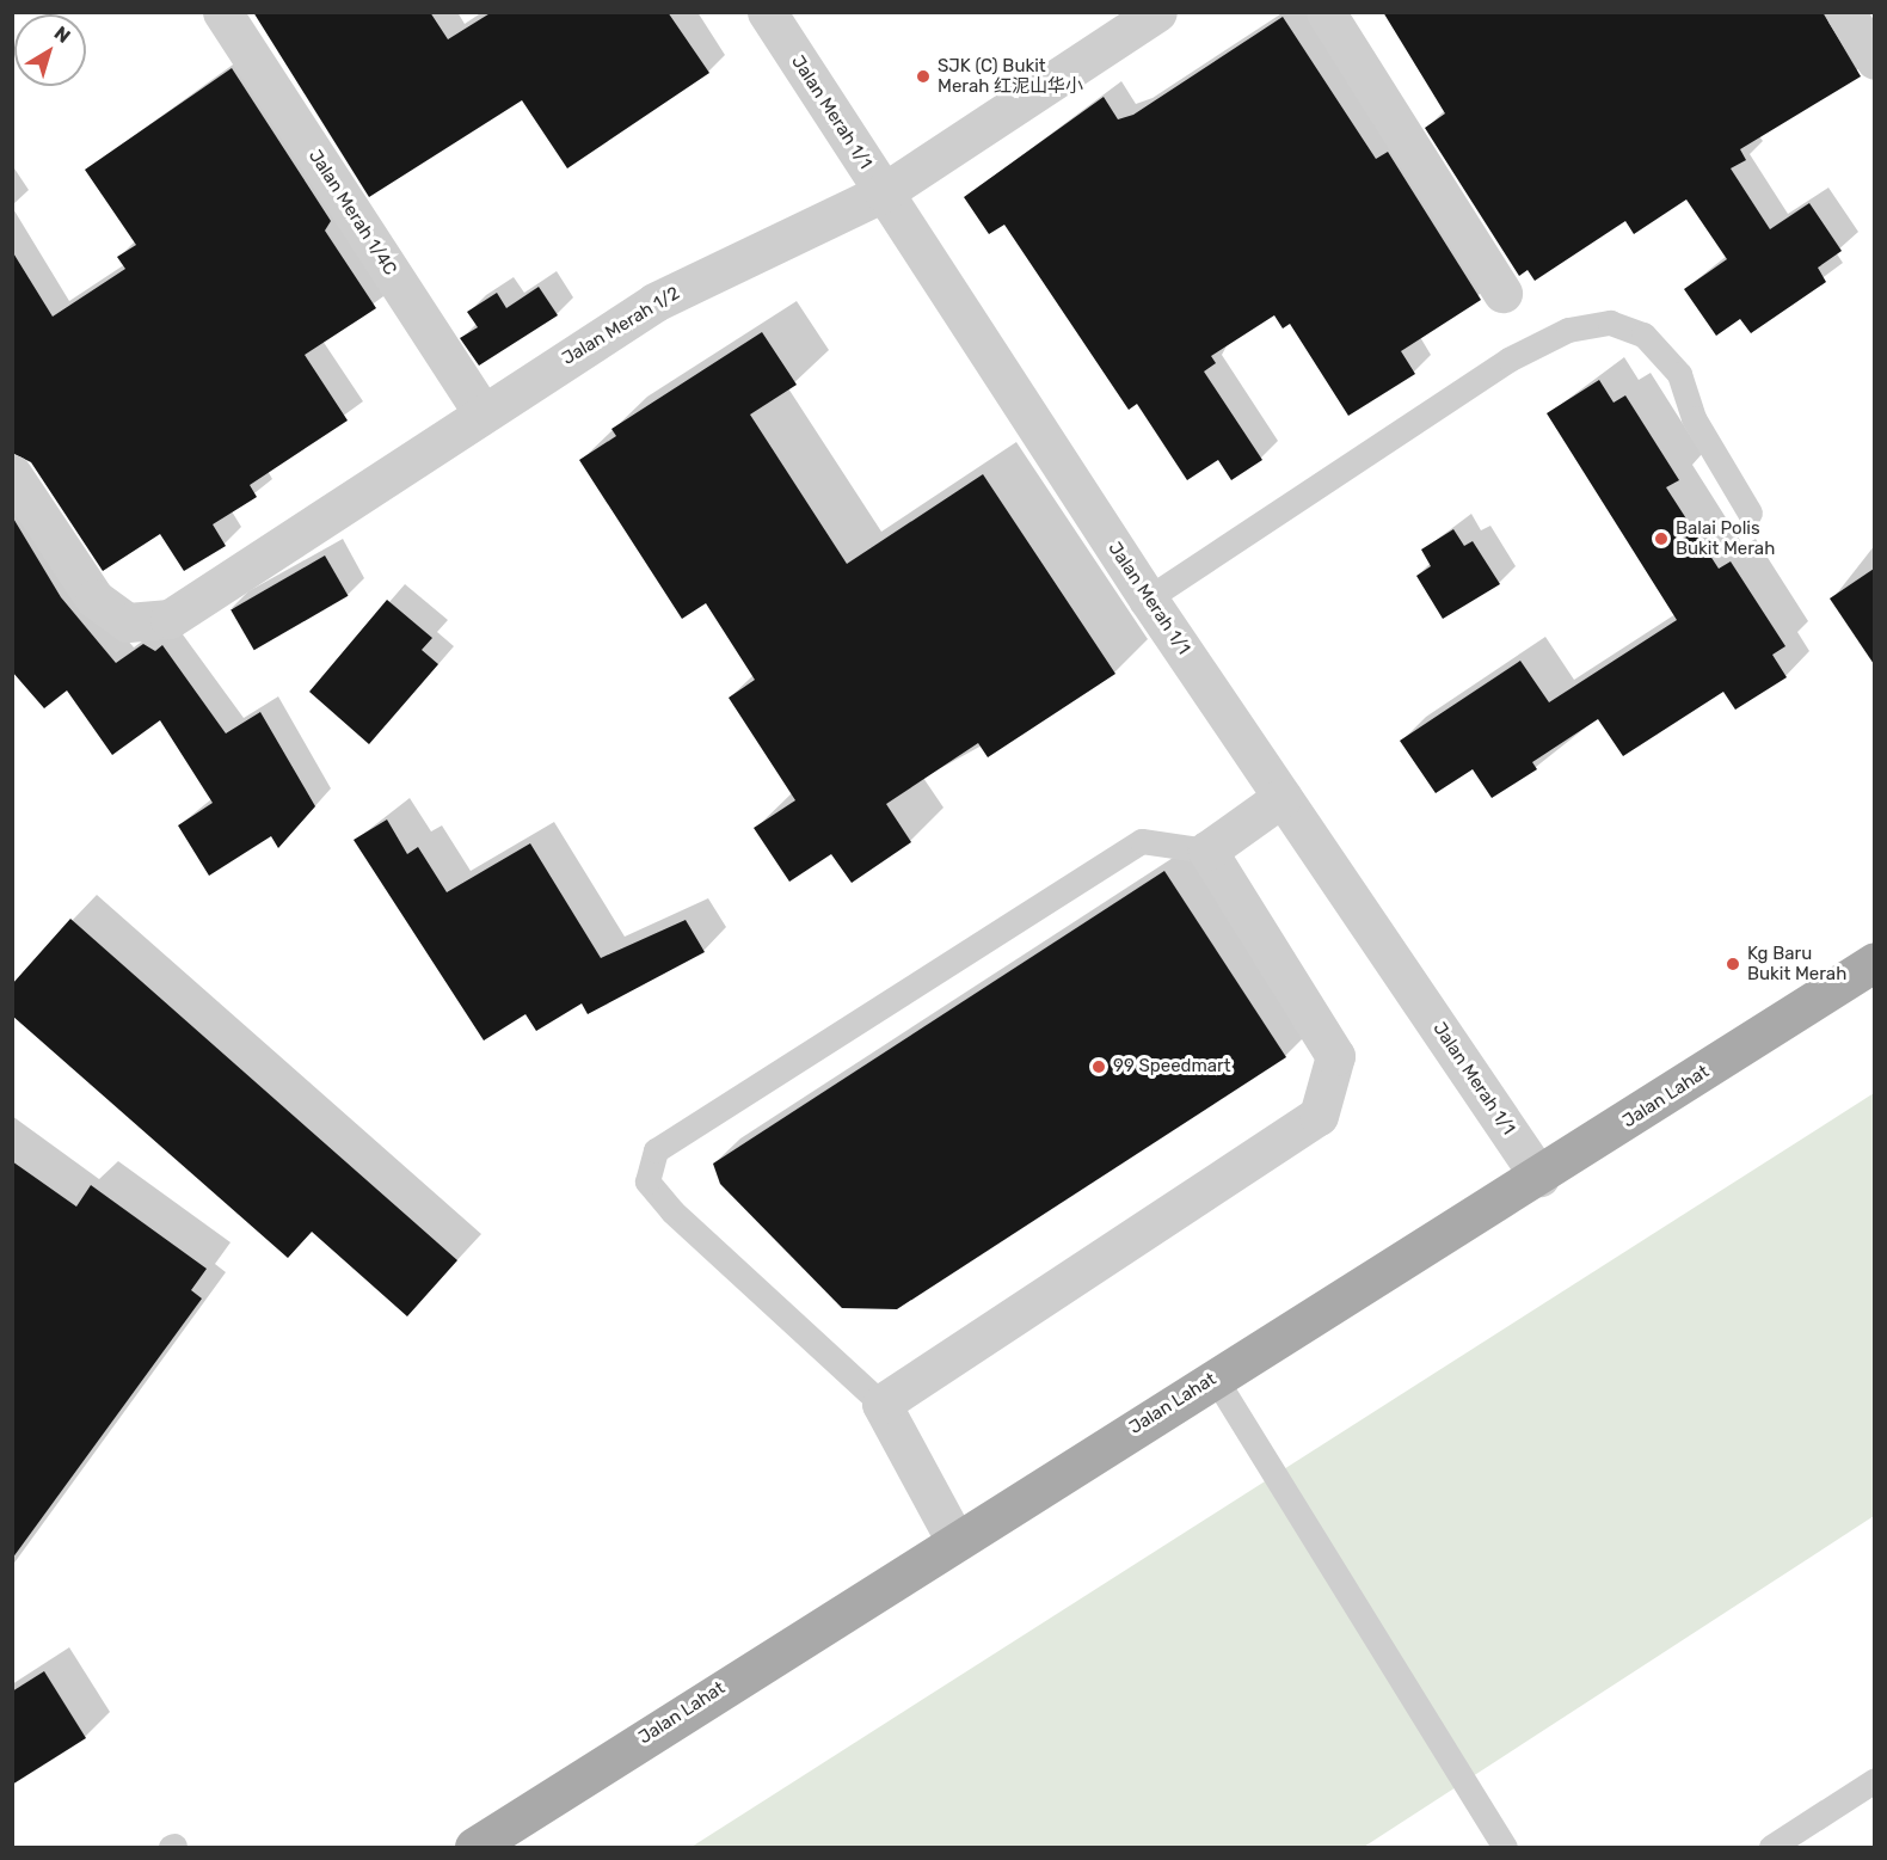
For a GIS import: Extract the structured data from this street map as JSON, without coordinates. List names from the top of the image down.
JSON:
{
  "streets": {
    "main road": ["Jalan Lahat"],
    "street": ["Jalan Merah 1/1", "Jalan Merah 1/4C", "Jalan Merah 1/2"]
  },
  "crossings": [
    ["Jalan Merah 1/1", "Jalan Merah 1/2"],
    ["Jalan Merah 1/1", "Jalan Lahat"],
    ["Jalan Merah 1/4C", "Jalan Merah 1/2"]
  ],
  "places": [
    "SJK (C) Bukit Merah 红泥山华小",
    "Balai Polis Bukit Merah",
    "Kg Baru Bukit Merah",
    "99 Speedmart"
  ],
  "north": "top right"
}
